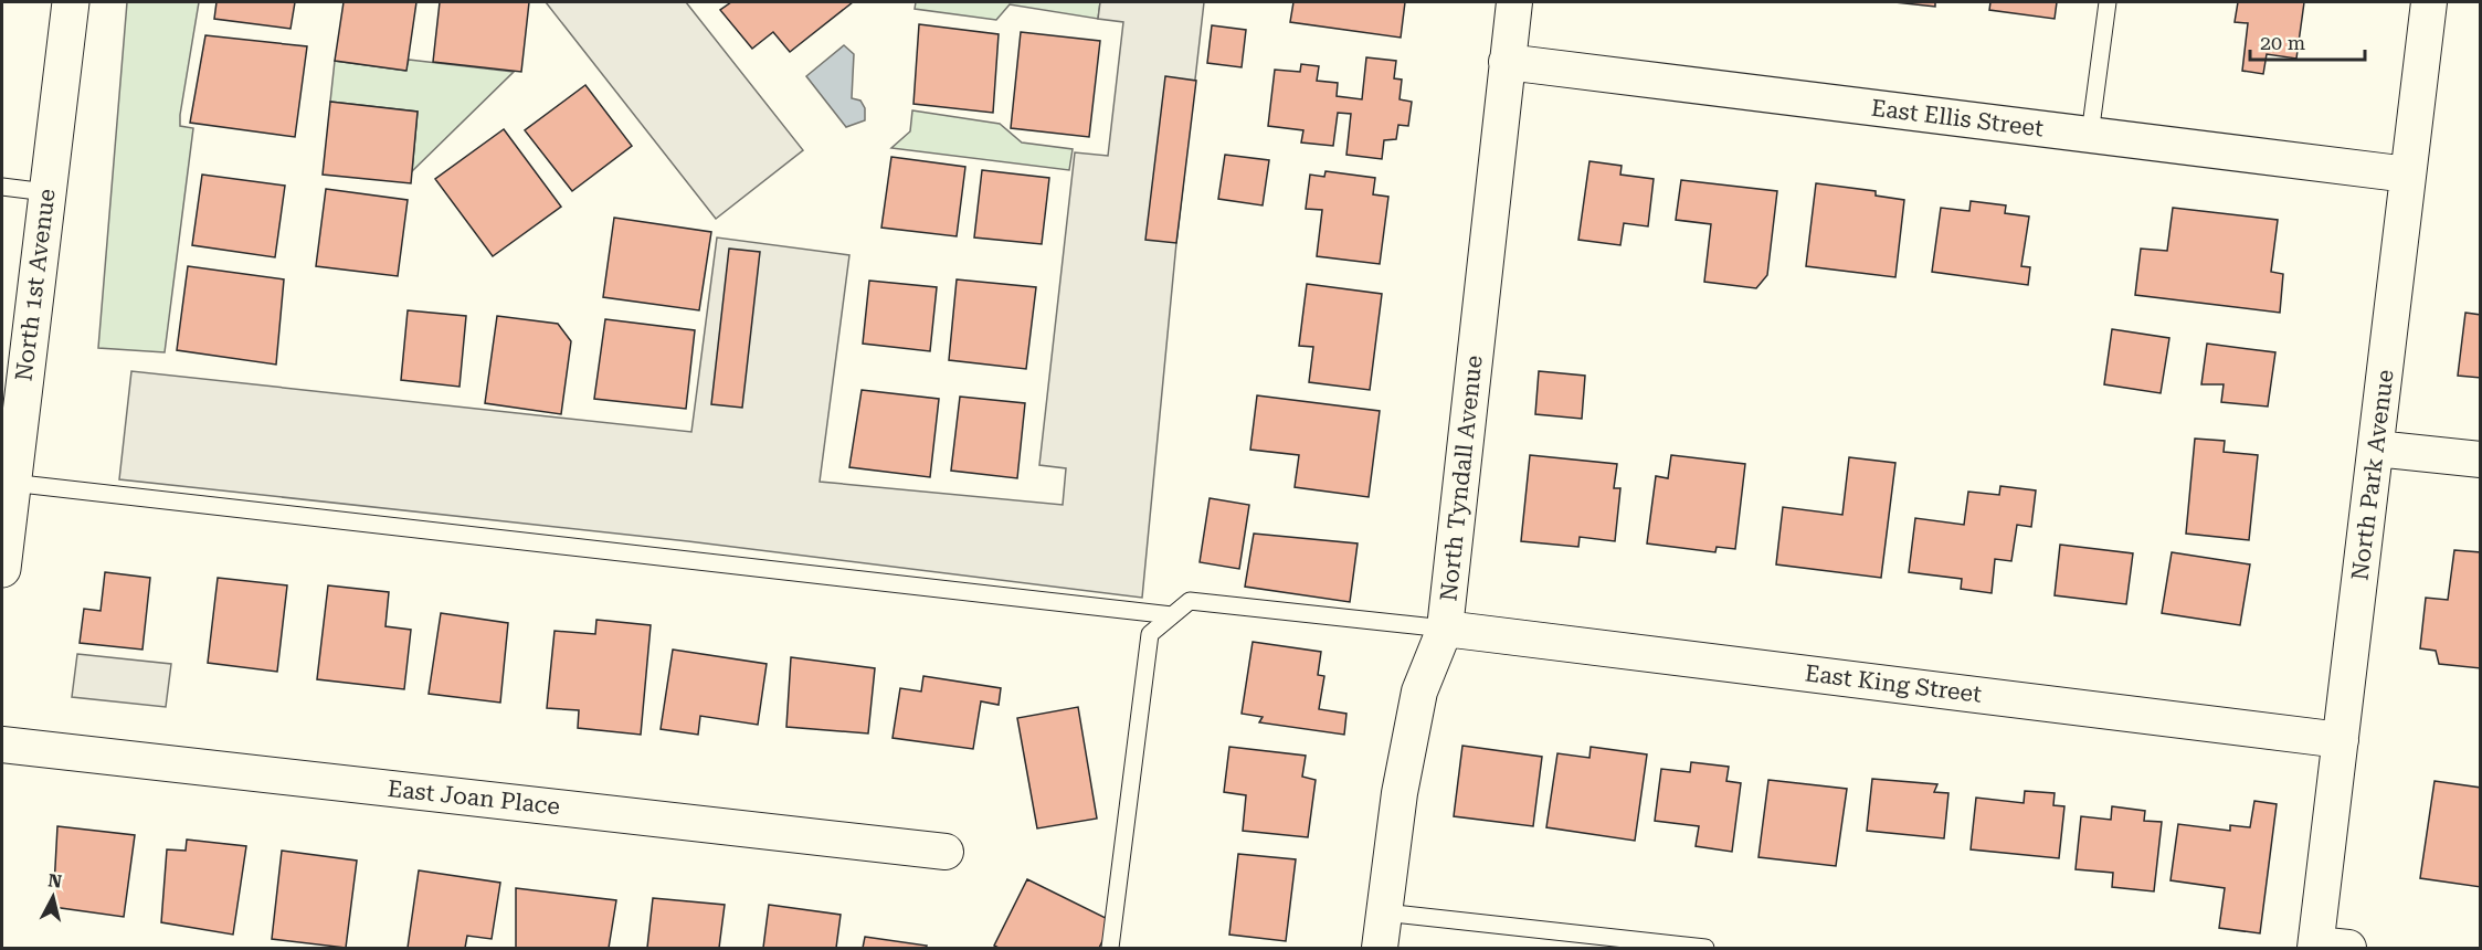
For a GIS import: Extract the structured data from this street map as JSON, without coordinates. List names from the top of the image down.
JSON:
{
  "streets": {
    "main road": ["North 1st Avenue"],
    "street": [
      "East Ellis Street",
      "North Park Avenue",
      "North Tyndall Avenue",
      "East King Street",
      "East Joan Place"
    ]
  },
  "crossings": [
    ["East Ellis Street", "North Park Avenue"],
    ["East Ellis Street", "North Tyndall Avenue"],
    ["North Park Avenue", "East King Street"],
    ["North Tyndall Avenue", "East King Street"]
  ],
  "scale_bar": "20 m",
  "north": "top"
}
